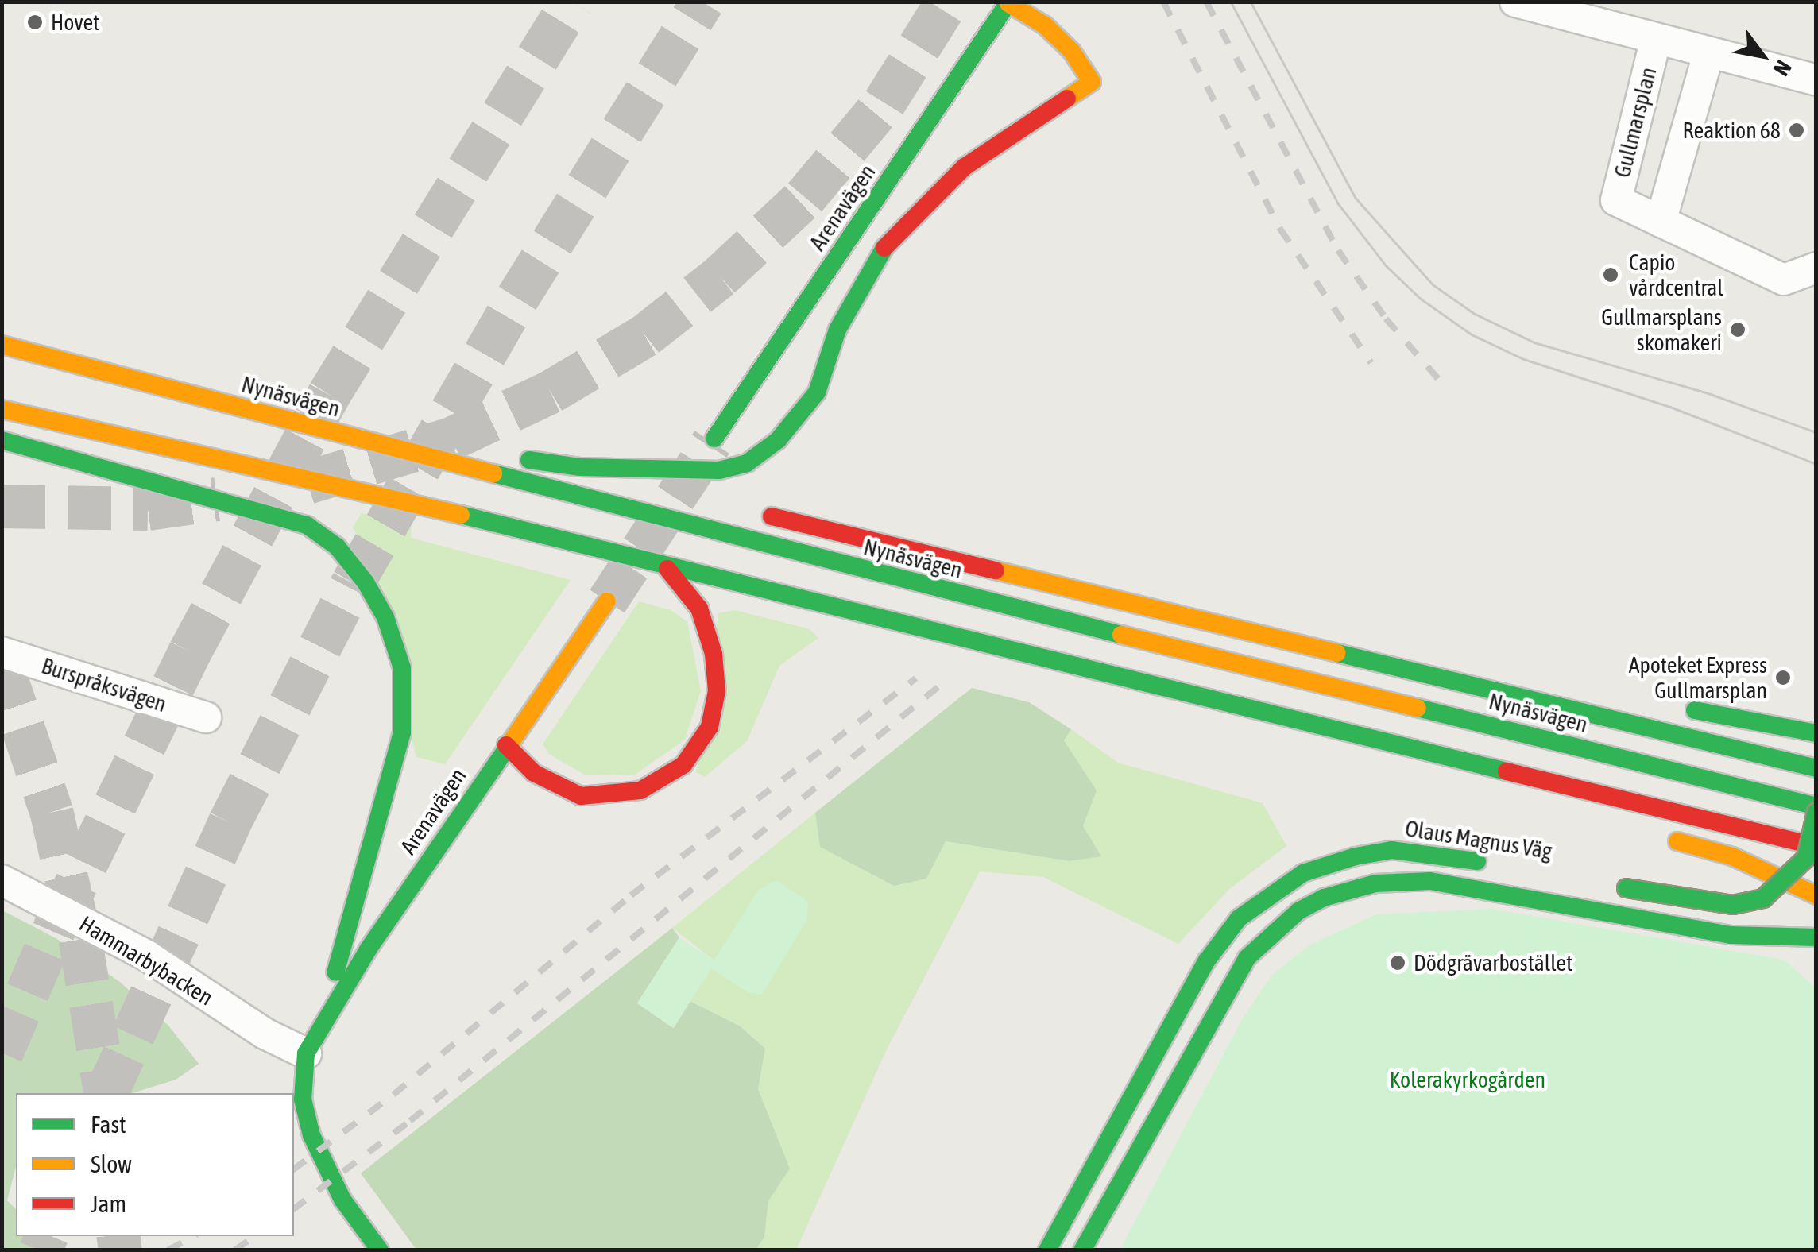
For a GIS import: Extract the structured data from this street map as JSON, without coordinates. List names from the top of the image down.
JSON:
{
  "streets": {
    "main road": ["Arenavägen", "Nynäsvägen", "Olaus Magnus Väg"],
    "street": ["Gullmarsplan", "Burspråksvägen", "Hammarbybacken"]
  },
  "crossings": [
    ["Arenavägen", "Hammarbybacken"]
  ],
  "parks": ["Kolerakyrkogården"],
  "places": [
    "Hovet",
    "Reaktion 68",
    "Capio vårdcentral",
    "Gullmarsplans skomakeri",
    "Apoteket Express Gullmarsplan",
    "Dödgrävarbostället"
  ],
  "legend": ["Fast", "Slow", "Jam"],
  "north": "bottom right"
}
